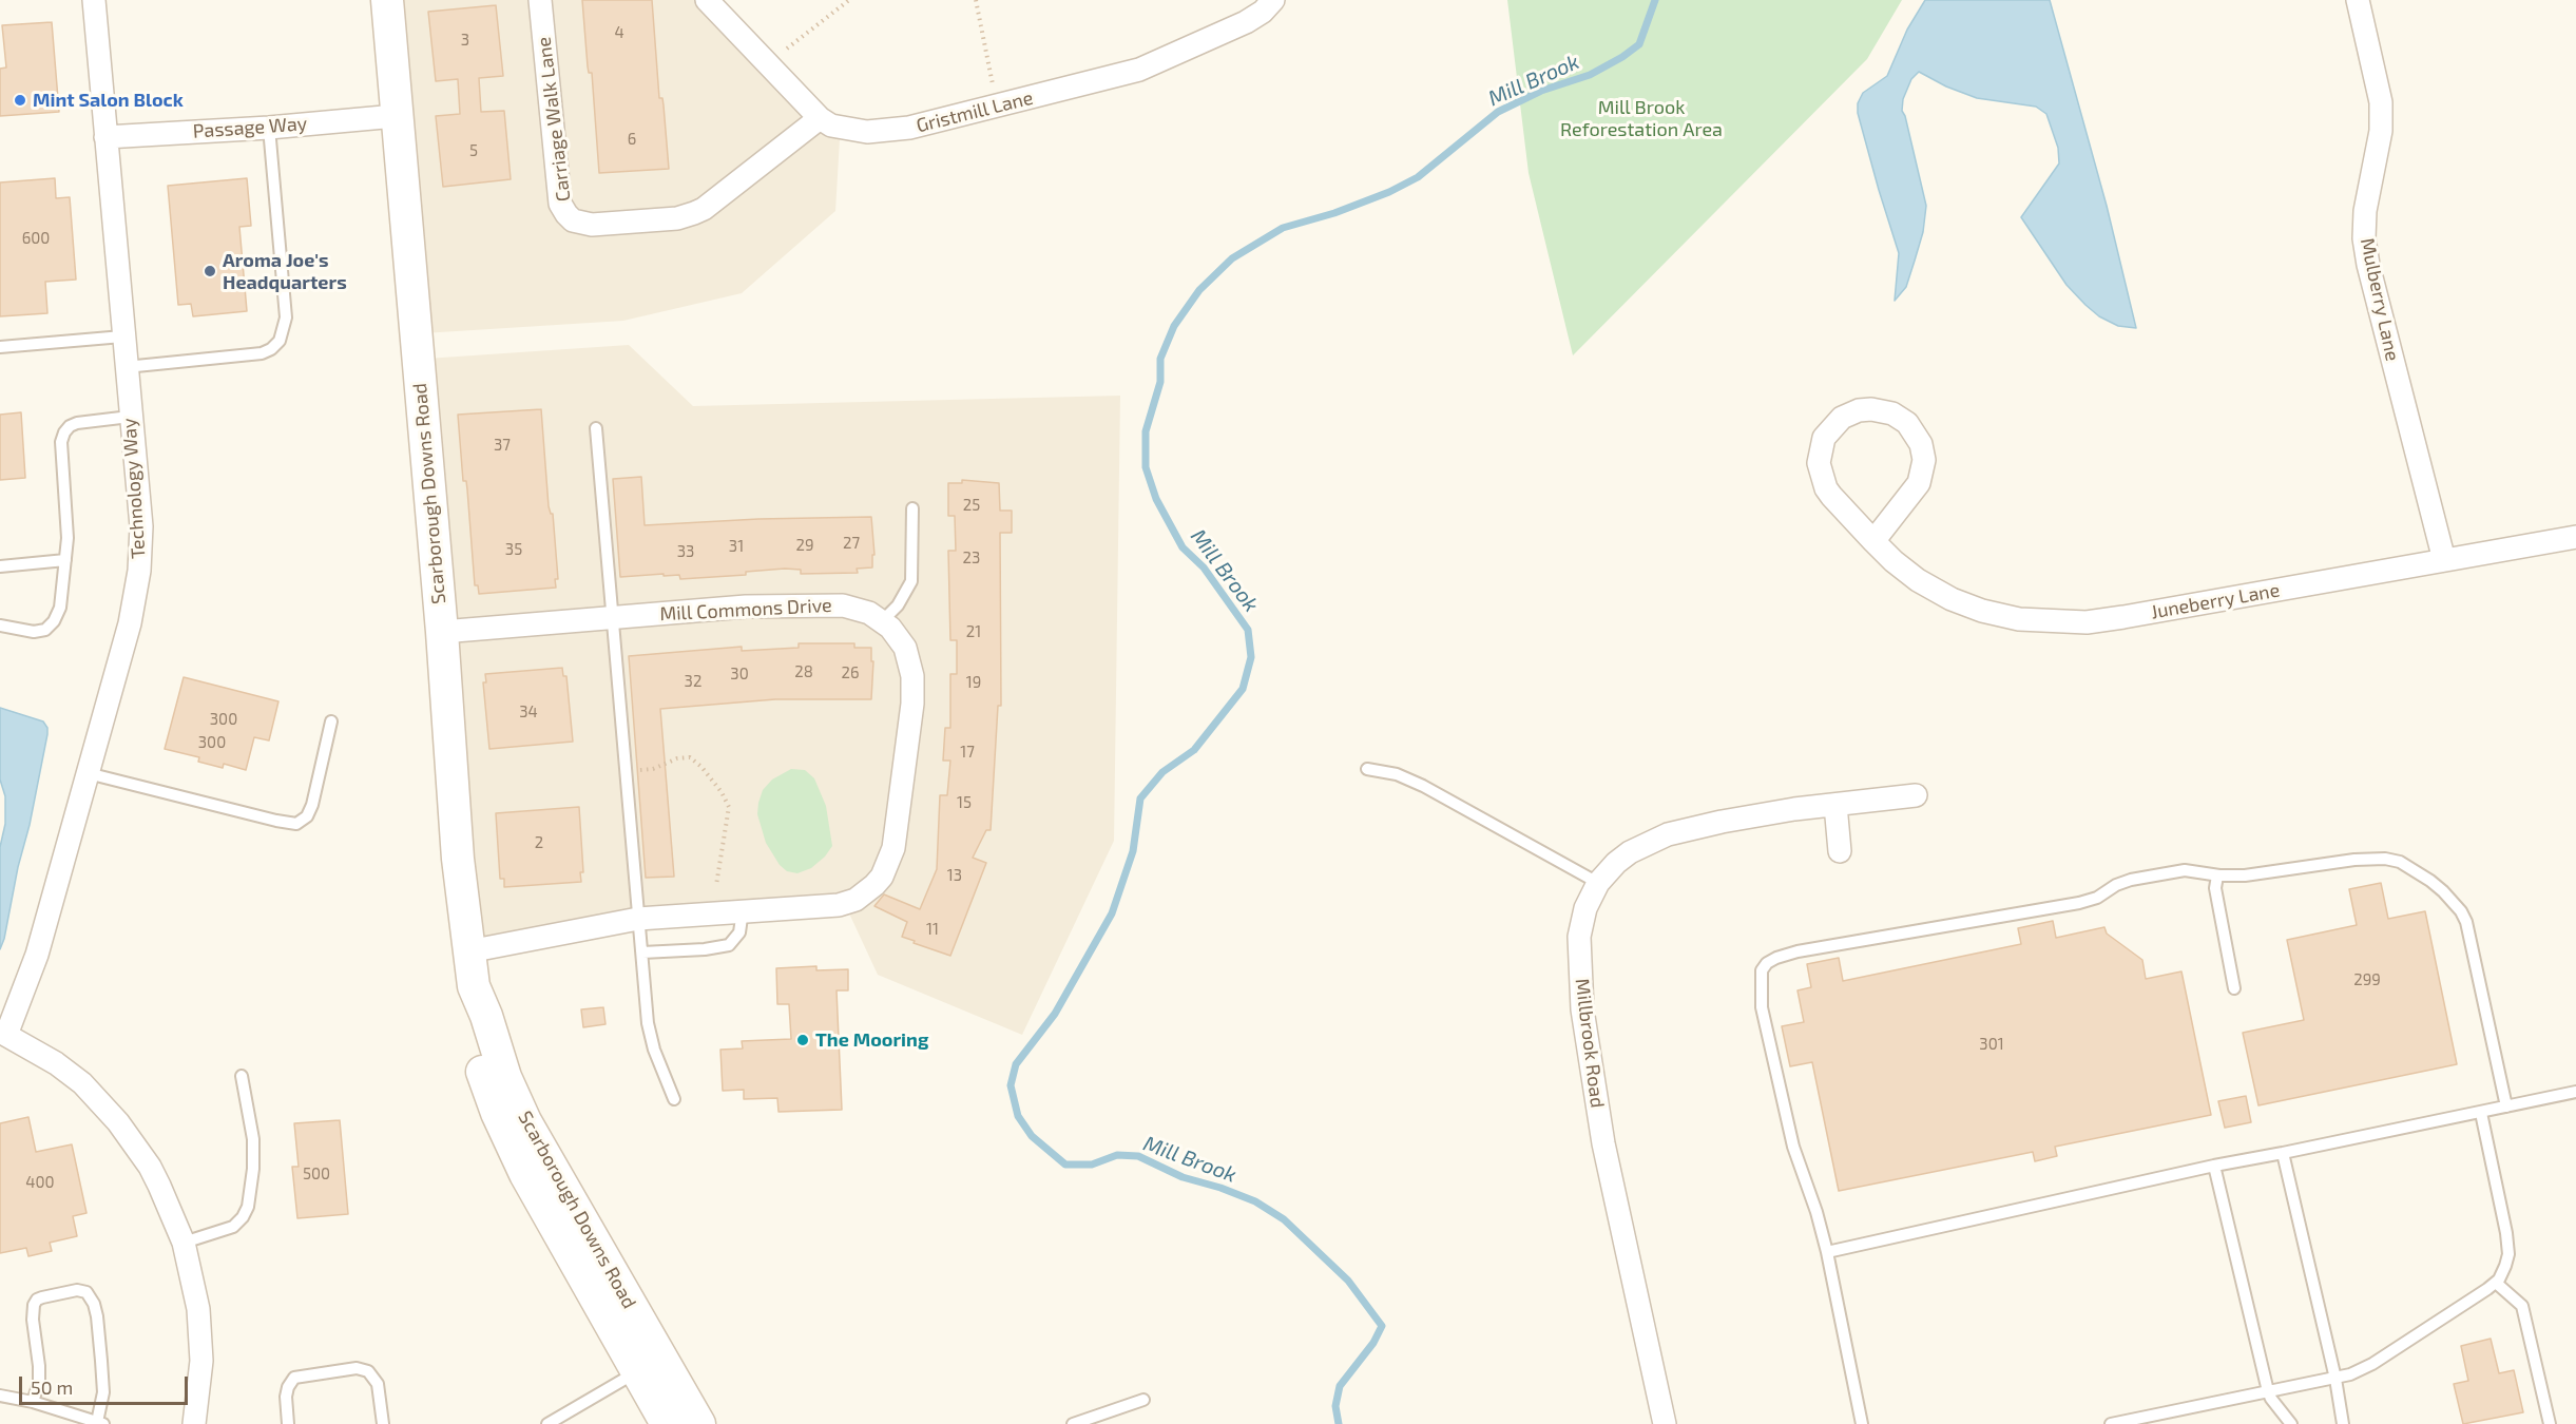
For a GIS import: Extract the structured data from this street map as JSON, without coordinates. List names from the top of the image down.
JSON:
{
  "streets": {
    "street": [
      "Gristmill Lane",
      "Carriage Walk Lane",
      "Passage Way",
      "Mulberry Lane",
      "Technology Way",
      "Scarborough Downs Road",
      "Juneberry Lane",
      "Mill Commons Drive",
      "Millbrook Road"
    ]
  },
  "crossings": [
    ["Gristmill Lane", "Carriage Walk Lane"],
    ["Passage Way", "Technology Way"],
    ["Passage Way", "Scarborough Downs Road"],
    ["Mulberry Lane", "Juneberry Lane"],
    ["Scarborough Downs Road", "Mill Commons Drive"]
  ],
  "water": ["Mill Brook"],
  "parks": ["Mill Brook Reforestation Area"],
  "places": ["Mint Salon Block", "Aroma Joe's Headquarters", "The Mooring"],
  "house_numbers": [
    "4",
    "3",
    "6",
    "5",
    "600",
    "37",
    "25",
    "27",
    "29",
    "31",
    "35",
    "33",
    "23",
    "21",
    "28",
    "26",
    "30",
    "32",
    "19",
    "34",
    "300",
    "300",
    "17",
    "15",
    "2",
    "13",
    "11",
    "299",
    "301",
    "500",
    "400"
  ],
  "scale_bar": "50 m"
}
